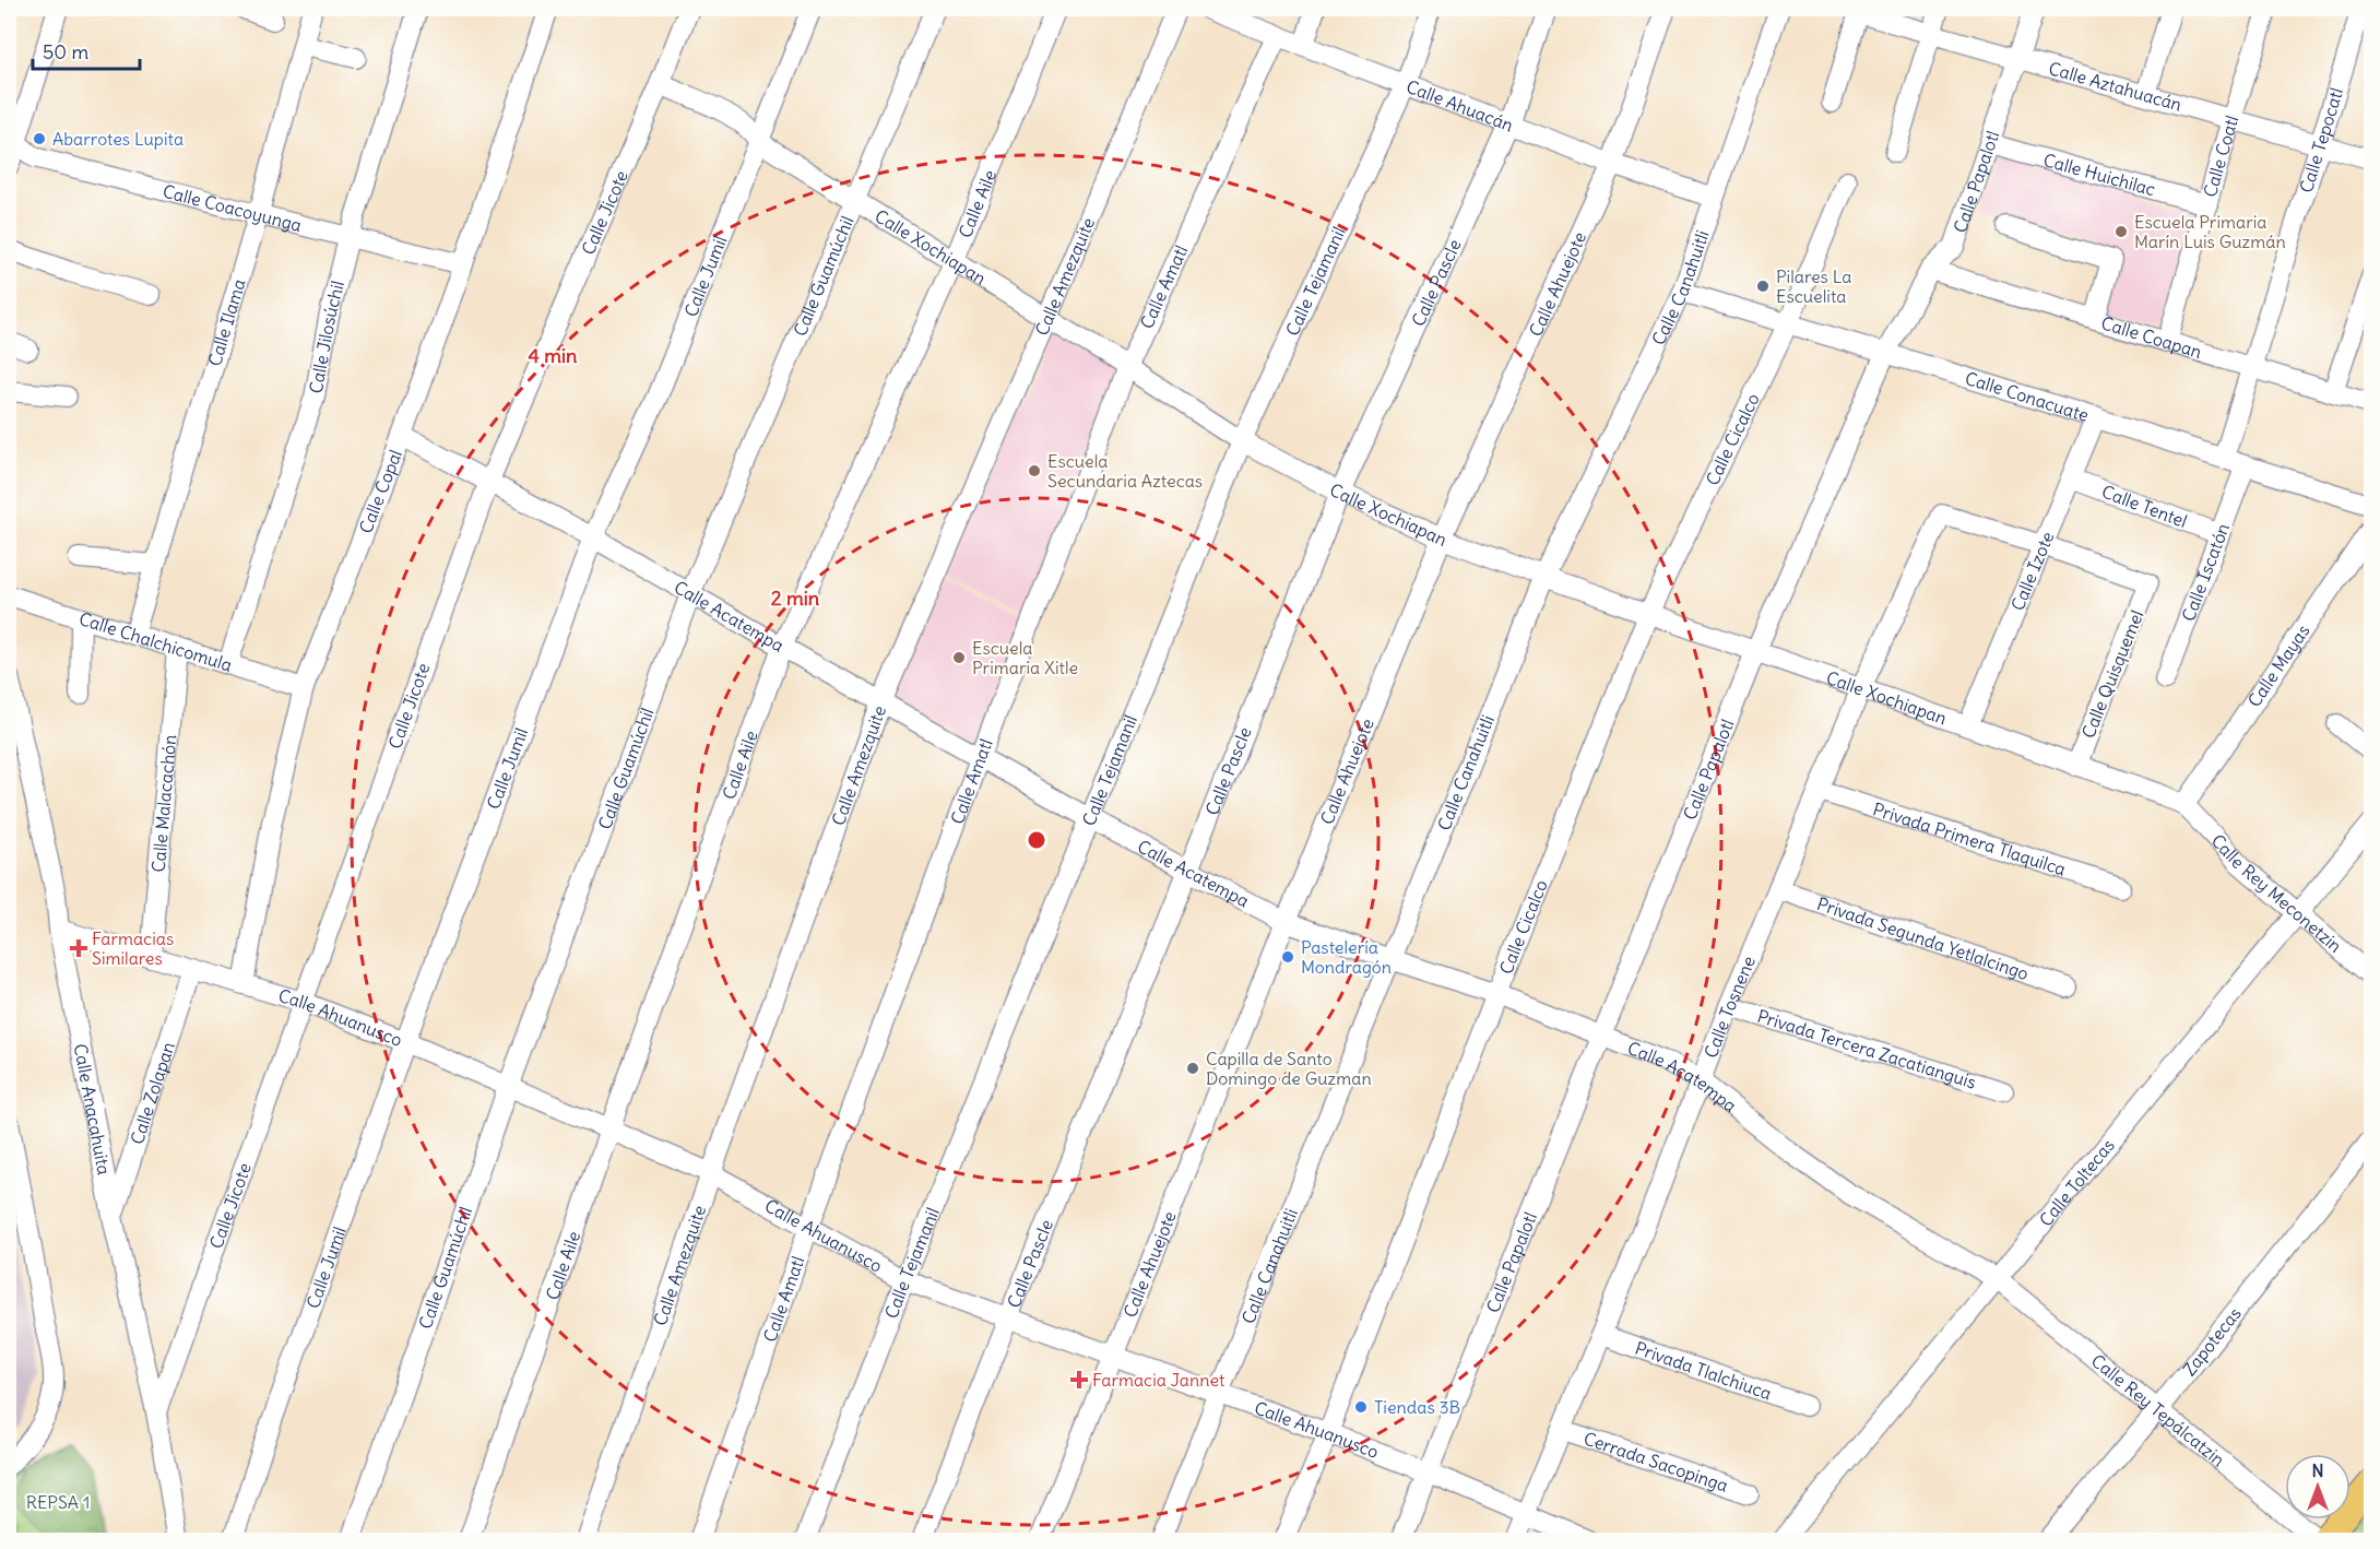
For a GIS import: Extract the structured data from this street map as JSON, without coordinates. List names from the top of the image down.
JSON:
{
  "streets": {
    "street": [
      "Calle Aztahuacán",
      "Calle Ahuacán",
      "Calle Tepocatl",
      "Calle Coatl",
      "Calle Huichilac",
      "Calle Papalotl",
      "Calle Aile",
      "Calle Coacoyunga",
      "Calle Jicote",
      "Calle Xochiapan",
      "Calle Guamúchil",
      "Calle Jumil",
      "Calle Amezquite",
      "Calle Tejamanil",
      "Calle Pascle",
      "Calle Ahuejote",
      "Calle Amatl",
      "Calle Canahuitli",
      "Calle Ilama",
      "Calle Jilosúchil",
      "Calle Coapan",
      "Calle Conacuate",
      "Calle Cicalco",
      "Calle Copal",
      "Calle Tentel",
      "Calle Izote",
      "Calle Iscatón",
      "Calle Acatempa",
      "Calle Chalchicomula",
      "Calle Mayas",
      "Calle Quisquemel",
      "Calle Malacachón",
      "Privada Primera Tlaquilca",
      "Calle Rey Meconetzin",
      "Privada Segunda Yetlalcingo",
      "Calle Tosnene",
      "Calle Ahuanusco",
      "Privada Tercera Zacatianguis",
      "Calle Zolapan",
      "Calle Anacahuita",
      "Calle Toltecas",
      "Zapotecas",
      "Privada Tlalchiuca",
      "Calle Rey Tepálcatzin",
      "Cerrada Sacopinga"
    ]
  },
  "crossings": [
    ["Calle Aztahuacán", "Calle Tepocatl"],
    ["Calle Aztahuacán", "Calle Coatl"],
    ["Calle Aztahuacán", "Calle Papalotl"],
    ["Calle Ahuacán", "Calle Tejamanil"],
    ["Calle Ahuacán", "Calle Pascle"],
    ["Calle Ahuacán", "Calle Ahuejote"],
    ["Calle Ahuacán", "Calle Amatl"],
    ["Calle Ahuacán", "Calle Canahuitli"],
    ["Calle Tepocatl", "Calle Coapan"],
    ["Calle Tepocatl", "Calle Conacuate"],
    ["Calle Coatl", "Calle Huichilac"],
    ["Calle Coatl", "Calle Coapan"],
    ["Calle Huichilac", "Calle Papalotl"],
    ["Calle Papalotl", "Calle Xochiapan"],
    ["Calle Papalotl", "Calle Coapan"],
    ["Calle Papalotl", "Calle Conacuate"],
    ["Calle Papalotl", "Calle Acatempa"],
    ["Calle Papalotl", "Calle Ahuanusco"],
    ["Calle Aile", "Calle Xochiapan"],
    ["Calle Aile", "Calle Acatempa"],
    ["Calle Aile", "Calle Ahuanusco"],
    ["Calle Coacoyunga", "Calle Ilama"],
    ["Calle Coacoyunga", "Calle Jilosúchil"],
    ["Calle Coacoyunga", "Calle Copal"],
    ["Calle Jicote", "Calle Xochiapan"],
    ["Calle Jicote", "Calle Acatempa"],
    ["Calle Jicote", "Calle Ahuanusco"],
    ["Calle Jicote", "Calle Anacahuita"],
    ["Calle Xochiapan", "Calle Guamúchil"],
    ["Calle Xochiapan", "Calle Jumil"],
    ["Calle Xochiapan", "Calle Amezquite"],
    ["Calle Xochiapan", "Calle Tejamanil"],
    ["Calle Xochiapan", "Calle Pascle"],
    ["Calle Xochiapan", "Calle Ahuejote"],
    ["Calle Xochiapan", "Calle Amatl"],
    ["Calle Xochiapan", "Calle Canahuitli"],
    ["Calle Xochiapan", "Calle Cicalco"],
    ["Calle Xochiapan", "Calle Izote"],
    ["Calle Xochiapan", "Calle Mayas"],
    ["Calle Xochiapan", "Calle Quisquemel"],
    ["Calle Xochiapan", "Calle Rey Meconetzin"],
    ["Calle Xochiapan", "Calle Tosnene"],
    ["Calle Guamúchil", "Calle Acatempa"],
    ["Calle Guamúchil", "Calle Ahuanusco"],
    ["Calle Jumil", "Calle Acatempa"],
    ["Calle Jumil", "Calle Ahuanusco"],
    ["Calle Amezquite", "Calle Acatempa"],
    ["Calle Amezquite", "Calle Ahuanusco"],
    ["Calle Tejamanil", "Calle Acatempa"],
    ["Calle Tejamanil", "Calle Ahuanusco"],
    ["Calle Pascle", "Calle Acatempa"],
    ["Calle Pascle", "Calle Ahuanusco"],
    ["Calle Ahuejote", "Calle Acatempa"],
    ["Calle Ahuejote", "Calle Ahuanusco"],
    ["Calle Amatl", "Calle Acatempa"],
    ["Calle Amatl", "Calle Ahuanusco"],
    ["Calle Canahuitli", "Calle Conacuate"],
    ["Calle Canahuitli", "Calle Acatempa"],
    ["Calle Canahuitli", "Calle Ahuanusco"],
    ["Calle Ilama", "Calle Chalchicomula"],
    ["Calle Jilosúchil", "Calle Chalchicomula"],
    ["Calle Conacuate", "Calle Cicalco"],
    ["Calle Conacuate", "Calle Izote"],
    ["Calle Conacuate", "Calle Iscatón"],
    ["Calle Cicalco", "Calle Acatempa"],
    ["Calle Cicalco", "Calle Ahuanusco"],
    ["Calle Copal", "Calle Acatempa"],
    ["Calle Copal", "Calle Chalchicomula"],
    ["Calle Copal", "Calle Ahuanusco"],
    ["Calle Tentel", "Calle Izote"],
    ["Calle Tentel", "Calle Iscatón"],
    ["Calle Izote", "Calle Quisquemel"],
    ["Calle Izote", "Calle Tosnene"],
    ["Calle Acatempa", "Calle Tosnene"],
    ["Calle Acatempa", "Calle Toltecas"],
    ["Calle Acatempa", "Calle Rey Tepálcatzin"],
    ["Calle Chalchicomula", "Calle Malacachón"],
    ["Calle Mayas", "Calle Rey Meconetzin"],
    ["Calle Quisquemel", "Calle Tosnene"],
    ["Calle Malacachón", "Calle Ahuanusco"],
    ["Privada Primera Tlaquilca", "Calle Tosnene"],
    ["Calle Rey Meconetzin", "Calle Toltecas"],
    ["Privada Segunda Yetlalcingo", "Calle Tosnene"],
    ["Calle Tosnene", "Calle Ahuanusco"],
    ["Calle Tosnene", "Privada Tercera Zacatianguis"],
    ["Calle Tosnene", "Privada Tlalchiuca"],
    ["Calle Tosnene", "Cerrada Sacopinga"],
    ["Calle Ahuanusco", "Calle Zolapan"],
    ["Calle Ahuanusco", "Calle Anacahuita"],
    ["Calle Zolapan", "Calle Anacahuita"],
    ["Calle Toltecas", "Calle Rey Tepálcatzin"],
    ["Zapotecas", "Calle Rey Tepálcatzin"]
  ],
  "parks": ["REPSA 1"],
  "places": {
    "other": [
      "Abarrotes Lupita",
      "Escuela Primaria Marín Luis Guzmán",
      "Pilares La Escuelita",
      "Escuela Secundaria Aztecas",
      "Escuela Primaria Xitle",
      "Pastelería Mondragón",
      "Capilla de Santo Domingo de Guzman",
      "Tiendas 3B"
    ],
    "health": ["Farmacias Similares", "Farmacia Jannet"]
  },
  "scale_bar": "50 m",
  "north": "top",
  "rings": ["4 min", "2 min"]
}
